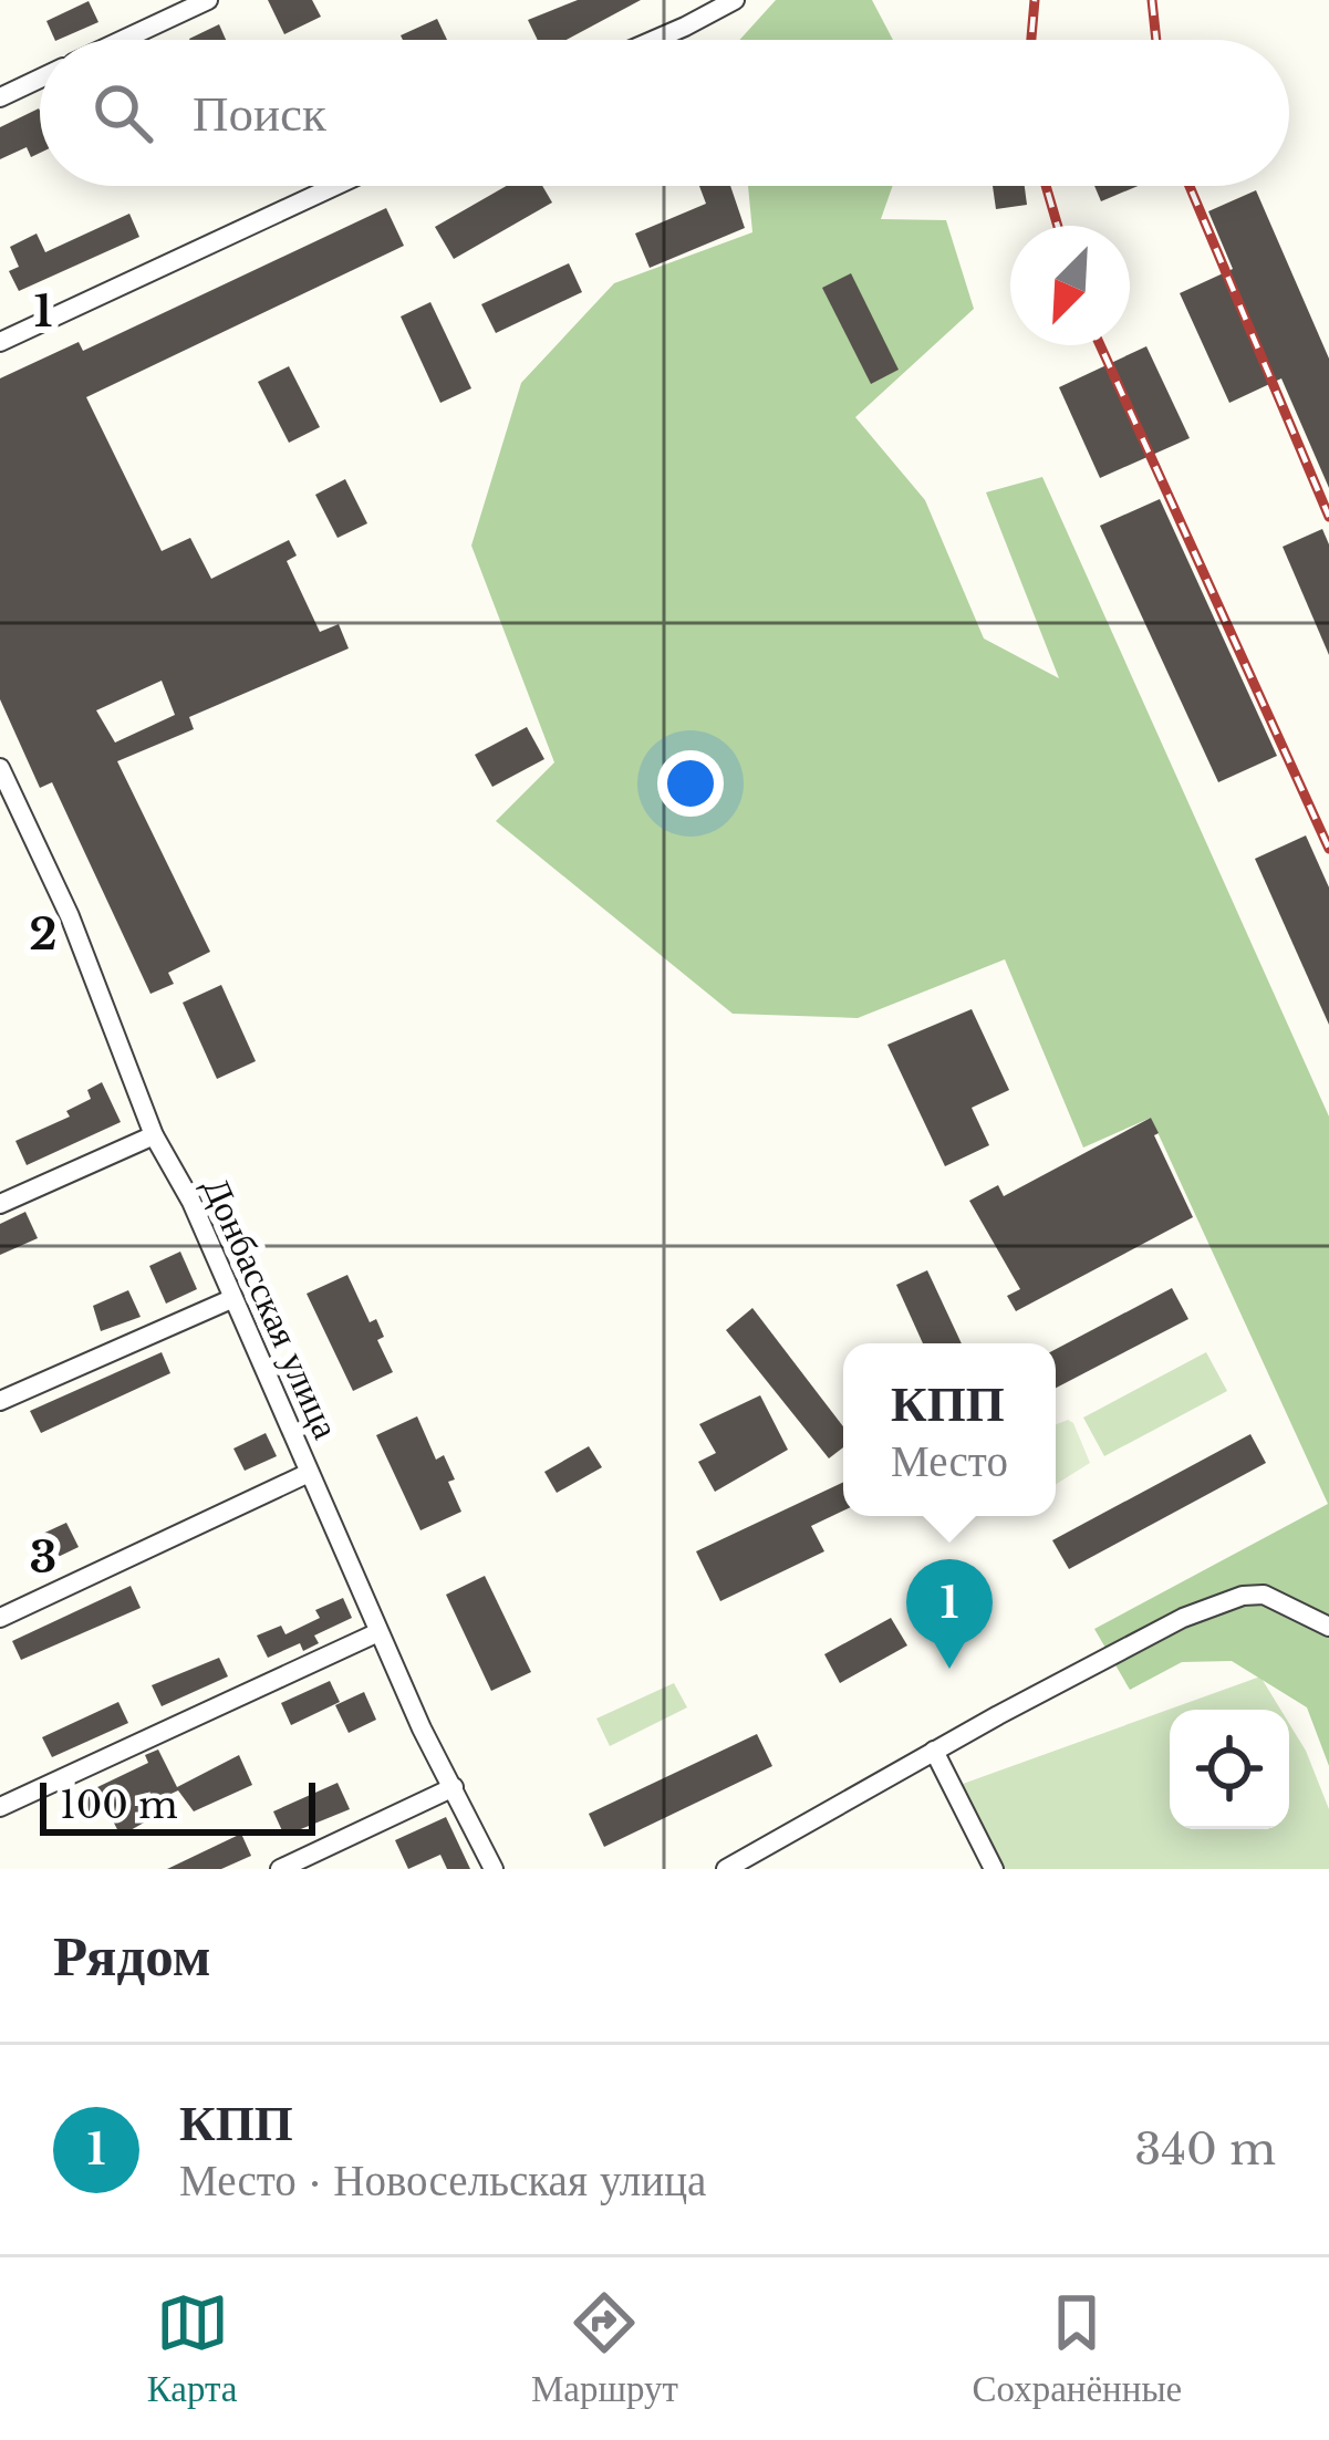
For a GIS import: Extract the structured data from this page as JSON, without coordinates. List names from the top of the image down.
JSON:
{
  "streets": {
    "street": ["Донбасская улица"]
  },
  "scale_bar": "100 m",
  "north": "bottom left",
  "page": {
    "search": "Поиск",
    "popup": ["КПП", "Место"],
    "pins": "1",
    "scale": "100 m",
    "heading": "Рядом",
    "list": [
      {
        "mark": "1",
        "name": "КПП",
        "note": "Место · Новосельская улица",
        "value": "340 m"
      }
    ],
    "nav": ["Карта", "Маршрут", "Сохранённые"]
  },
  "grid": {
    "rows": ["1", "2", "3"]
  }
}
